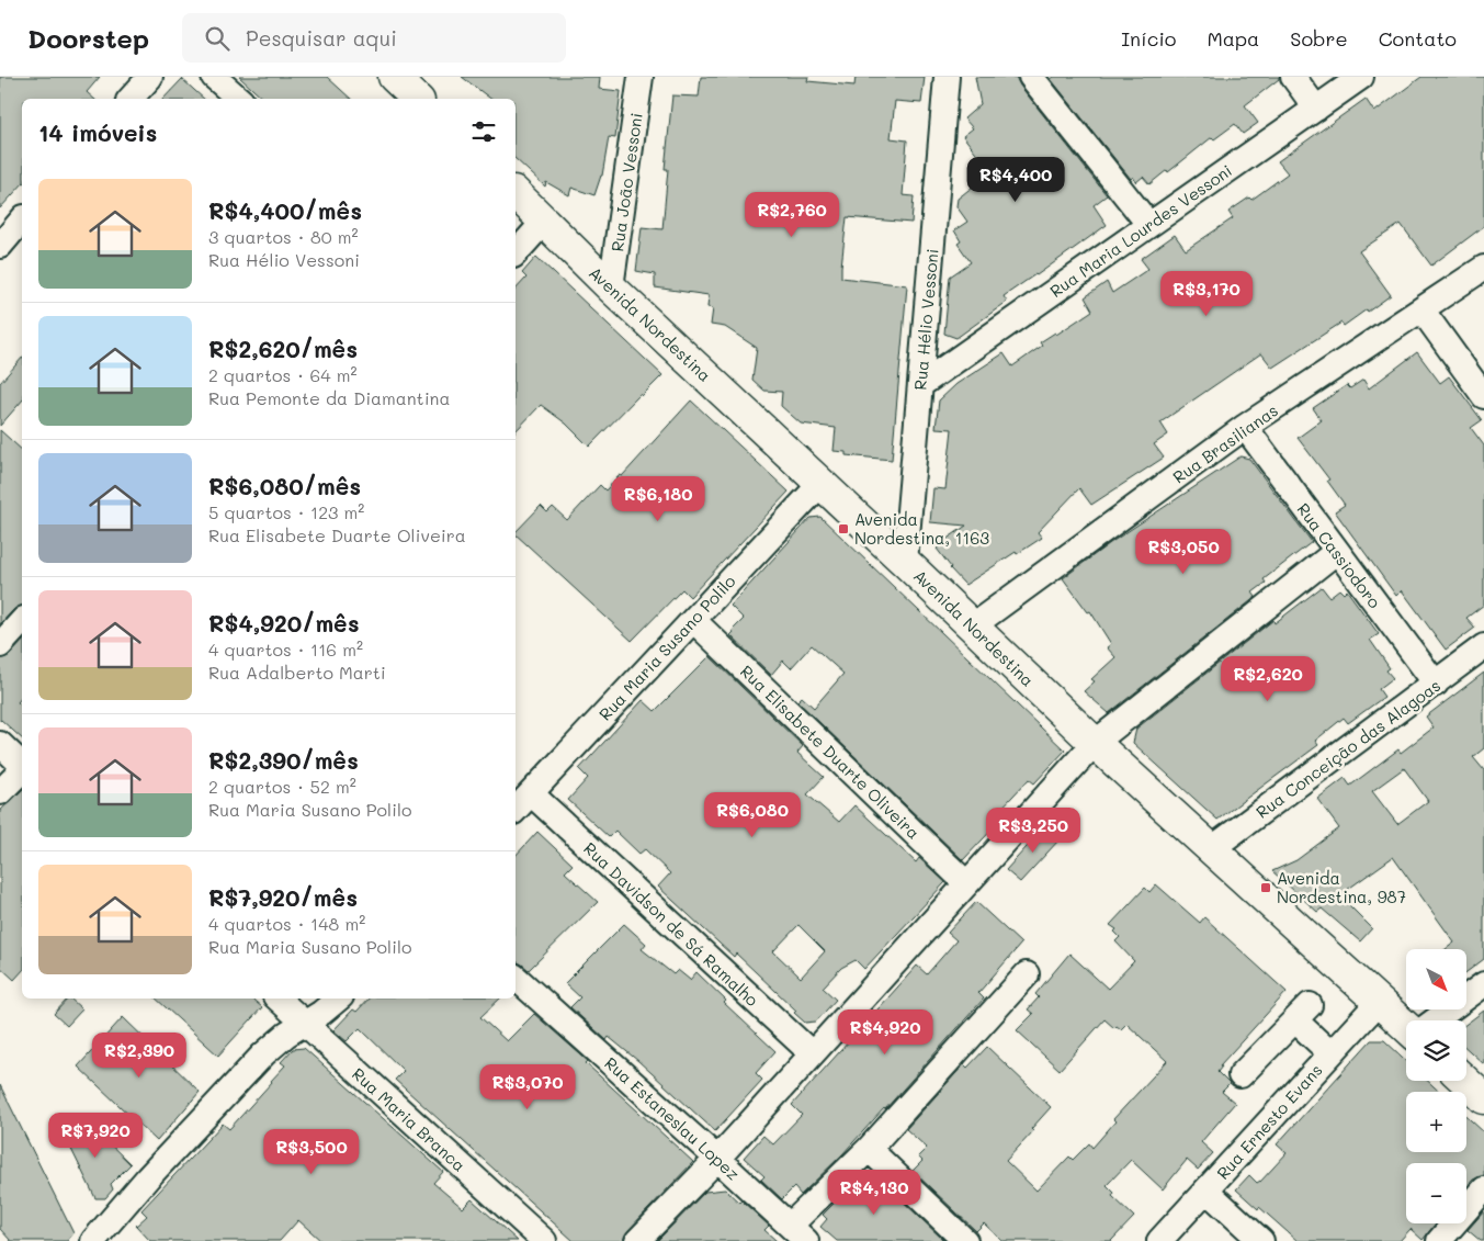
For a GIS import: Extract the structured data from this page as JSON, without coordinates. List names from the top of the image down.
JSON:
{
  "streets": {
    "main road": ["Avenida Nordestina"],
    "street": [
      "Rua João Vessoni",
      "Rua Maria Lourdes Vessoni",
      "Rua Hélio Vessoni",
      "Rua Brasilianas",
      "Rua Cassiodoro",
      "Rua Maria Susano Polilo",
      "Rua Conceição das Alagoas",
      "Rua Elisabete Duarte Oliveira",
      "Rua Davidson de Sá Ramalho",
      "Rua Estaneslau Lopez",
      "Rua Maria Branca",
      "Rua Ernesto Evans"
    ]
  },
  "crossings": [
    ["Rua João Vessoni", "Avenida Nordestina"],
    ["Rua Maria Lourdes Vessoni", "Rua Hélio Vessoni"],
    ["Rua Hélio Vessoni", "Avenida Nordestina"],
    ["Avenida Nordestina", "Rua Brasilianas"],
    ["Avenida Nordestina", "Rua Maria Susano Polilo"],
    ["Avenida Nordestina", "Rua Conceição das Alagoas"],
    ["Avenida Nordestina", "Rua Ernesto Evans"],
    ["Rua Brasilianas", "Rua Cassiodoro"],
    ["Rua Cassiodoro", "Rua Conceição das Alagoas"],
    ["Rua Maria Susano Polilo", "Rua Elisabete Duarte Oliveira"],
    ["Rua Maria Susano Polilo", "Rua Davidson de Sá Ramalho"]
  ],
  "places": {
    "transit": ["Avenida Nordestina, 1163", "Avenida Nordestina, 987"]
  },
  "north": "bottom right",
  "page": {
    "header": "Doorstep",
    "search": "Pesquisar aqui",
    "nav": [
      "Início",
      "Mapa",
      "Sobre",
      "Contato"
    ],
    "heading": "14 imóveis",
    "price": [
      "R$4,400",
      "R$2,760",
      "R$3,170",
      "R$6,180",
      "R$3,050",
      "R$2,620",
      "R$6,080",
      "R$3,250",
      "R$4,920",
      "R$2,390",
      "R$3,070",
      "R$7,920",
      "R$3,500",
      "R$4,130"
    ],
    "list": [
      {
        "name": "R$4,400/mês",
        "note": "3 quartos · 80 m² · Rua Hélio Vessoni"
      },
      {
        "name": "R$2,620/mês",
        "note": "2 quartos · 64 m² · Rua Pemonte da Diamantina"
      },
      {
        "name": "R$6,080/mês",
        "note": "5 quartos · 123 m² · Rua Elisabete Duarte Oliveira"
      },
      {
        "name": "R$4,920/mês",
        "note": "4 quartos · 116 m² · Rua Adalberto Marti"
      },
      {
        "name": "R$2,390/mês",
        "note": "2 quartos · 52 m² · Rua Maria Susano Polilo"
      },
      {
        "name": "R$7,920/mês",
        "note": "4 quartos · 148 m² · Rua Maria Susano Polilo"
      }
    ],
    "map_buttons": ["+", "−"]
  }
}
